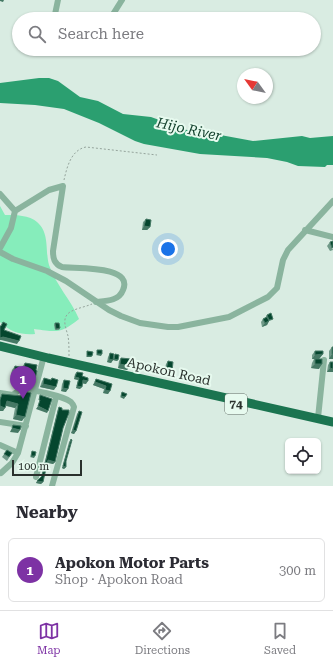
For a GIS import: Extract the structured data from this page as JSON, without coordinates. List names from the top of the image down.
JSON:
{
  "streets": {
    "highway": ["Apokon Road", "74"]
  },
  "water": ["Hijo River"],
  "scale_bar": "100 m",
  "north": "top left",
  "page": {
    "search": "Search here",
    "pins": "1",
    "scale": "100 m",
    "heading": "Nearby",
    "list": [
      {
        "mark": "1",
        "name": "Apokon Motor Parts",
        "note": "Shop · Apokon Road",
        "value": "300 m"
      }
    ],
    "nav": ["Map", "Directions", "Saved"]
  }
}
